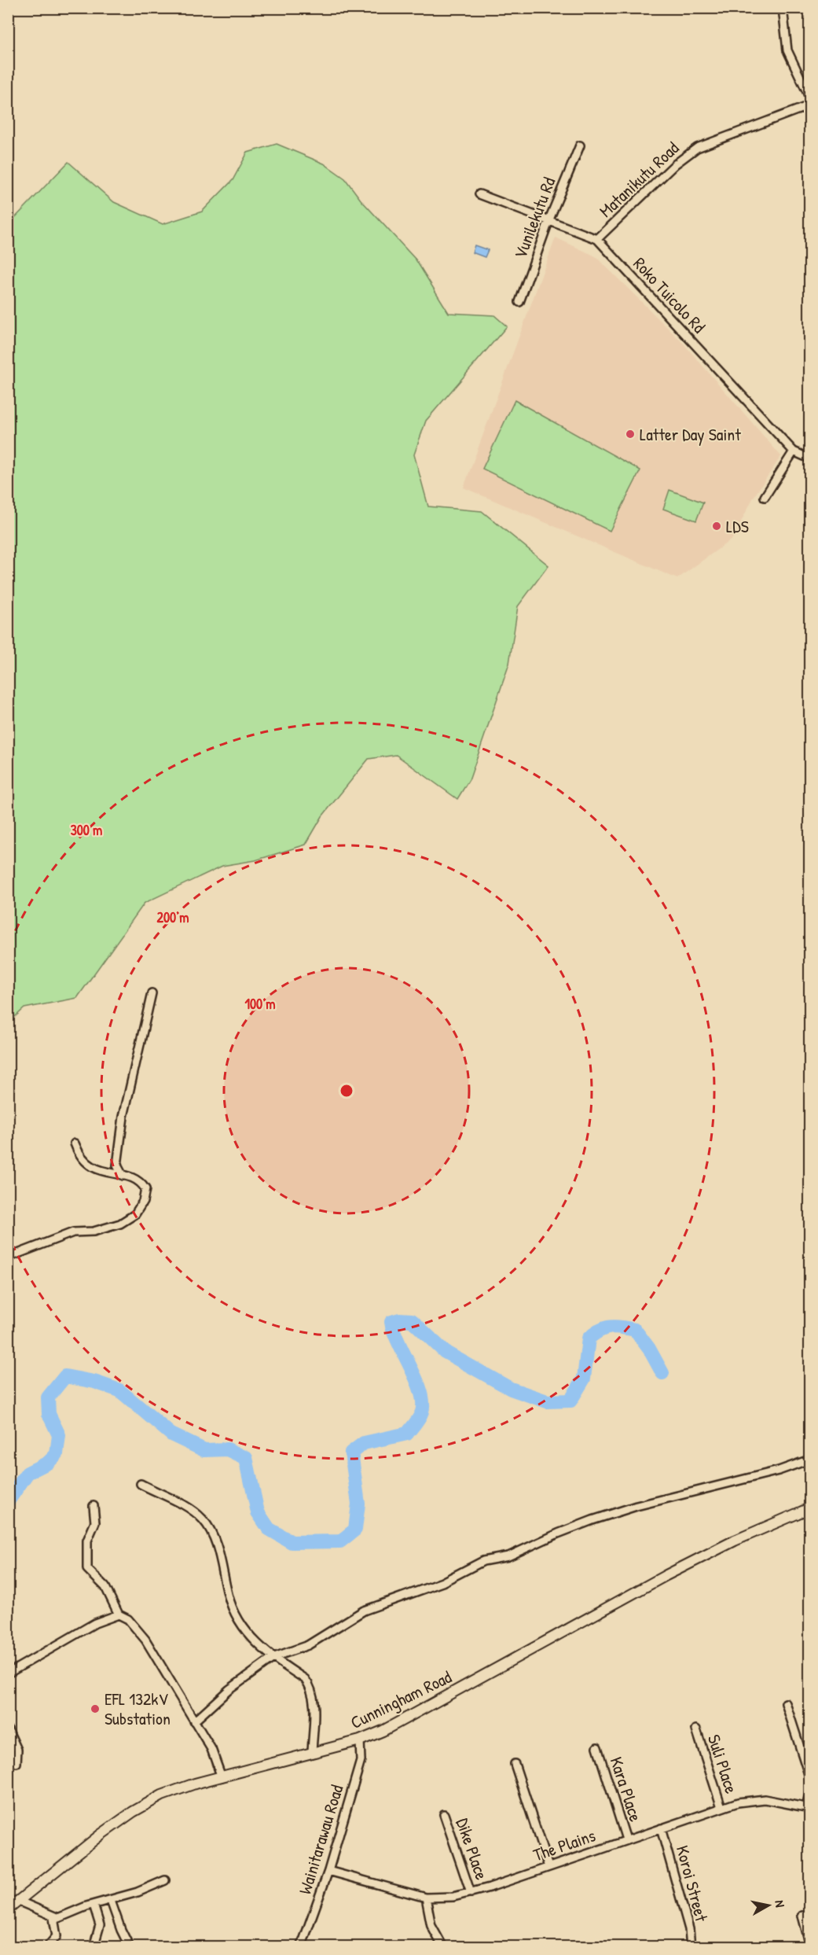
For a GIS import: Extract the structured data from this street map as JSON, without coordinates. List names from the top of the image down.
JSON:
{
  "streets": {
    "main road": ["Cunningham Road"],
    "street": [
      "Matanikutu Road",
      "Vunilekutu Rd",
      "Roko Tuicolo Rd",
      "Suli Place",
      "Kara Place",
      "Wainitarawau Road",
      "The Plains",
      "Dike Place",
      "Koroi Street"
    ]
  },
  "crossings": [
    ["Matanikutu Road", "Roko Tuicolo Rd"],
    ["Vunilekutu Rd", "Roko Tuicolo Rd"],
    ["Cunningham Road", "Wainitarawau Road"],
    ["Suli Place", "The Plains"],
    ["Kara Place", "The Plains"],
    ["Wainitarawau Road", "The Plains"],
    ["The Plains", "Dike Place"],
    ["The Plains", "Koroi Street"]
  ],
  "places": ["Latter Day Saint", "LDS", "EFL 132kV Substation"],
  "north": "right",
  "rings": ["300 m", "200 m", "100 m"]
}
